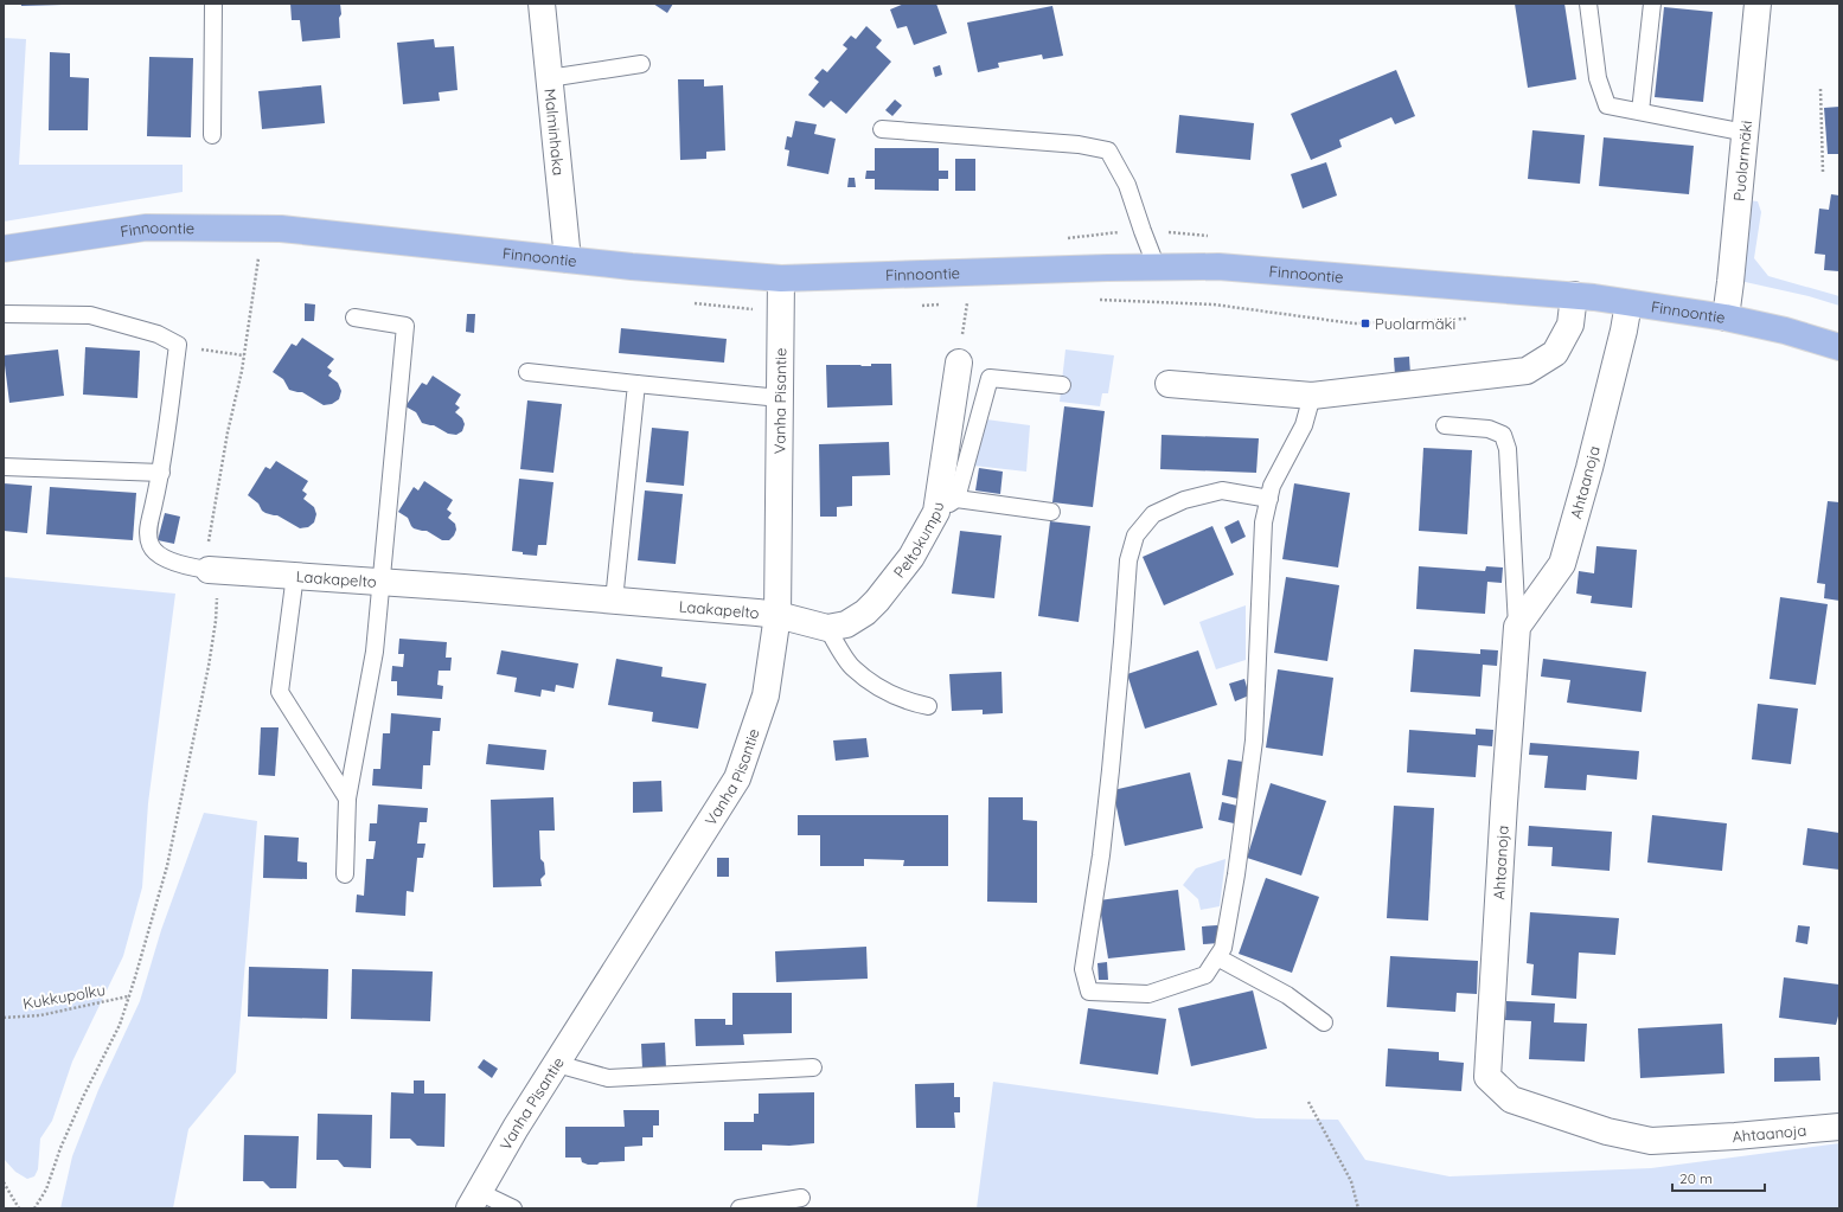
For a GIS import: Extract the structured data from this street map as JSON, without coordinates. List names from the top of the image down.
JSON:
{
  "streets": {
    "main road": ["Finnoontie"],
    "street": [
      "Malminhaka",
      "Puolarmäki",
      "Vanha Pisantie",
      "Ahtaanoja",
      "Peltokumpu",
      "Laakapelto"
    ],
    "path": ["Kukkupolku"]
  },
  "crossings": [
    ["Malminhaka", "Finnoontie"],
    ["Puolarmäki", "Finnoontie"],
    ["Finnoontie", "Vanha Pisantie"],
    ["Finnoontie", "Ahtaanoja"],
    ["Vanha Pisantie", "Peltokumpu"],
    ["Vanha Pisantie", "Laakapelto"],
    ["Peltokumpu", "Laakapelto"]
  ],
  "places": {
    "transit": ["Puolarmäki"]
  },
  "scale_bar": "20 m"
}
